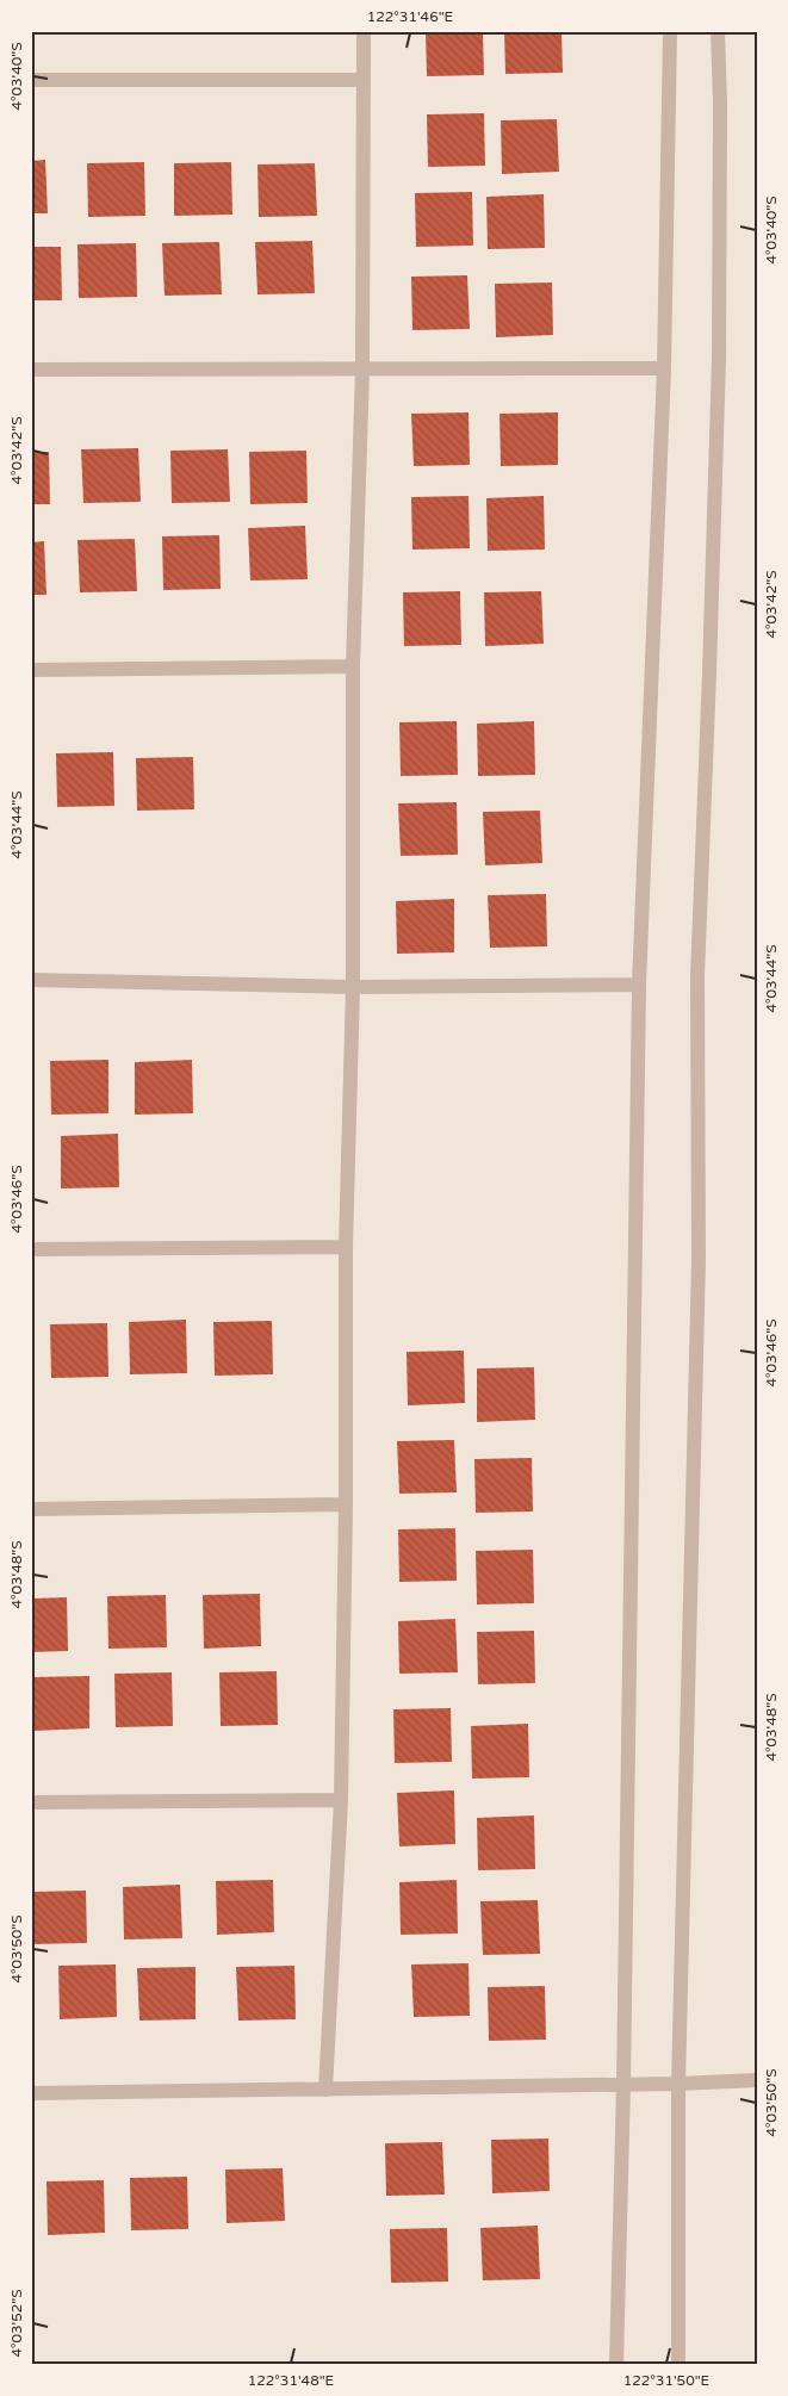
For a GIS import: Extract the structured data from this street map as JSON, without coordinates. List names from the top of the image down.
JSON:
{
  "coordinates": [
    "122°31'46\"E",
    "4°03'40\"S",
    "4°03'42\"S",
    "4°03'44\"S",
    "4°03'46\"S",
    "4°03'48\"S",
    "4°03'50\"S",
    "4°03'52\"S",
    "122°31'48\"E",
    "122°31'50\"E"
  ]
}
